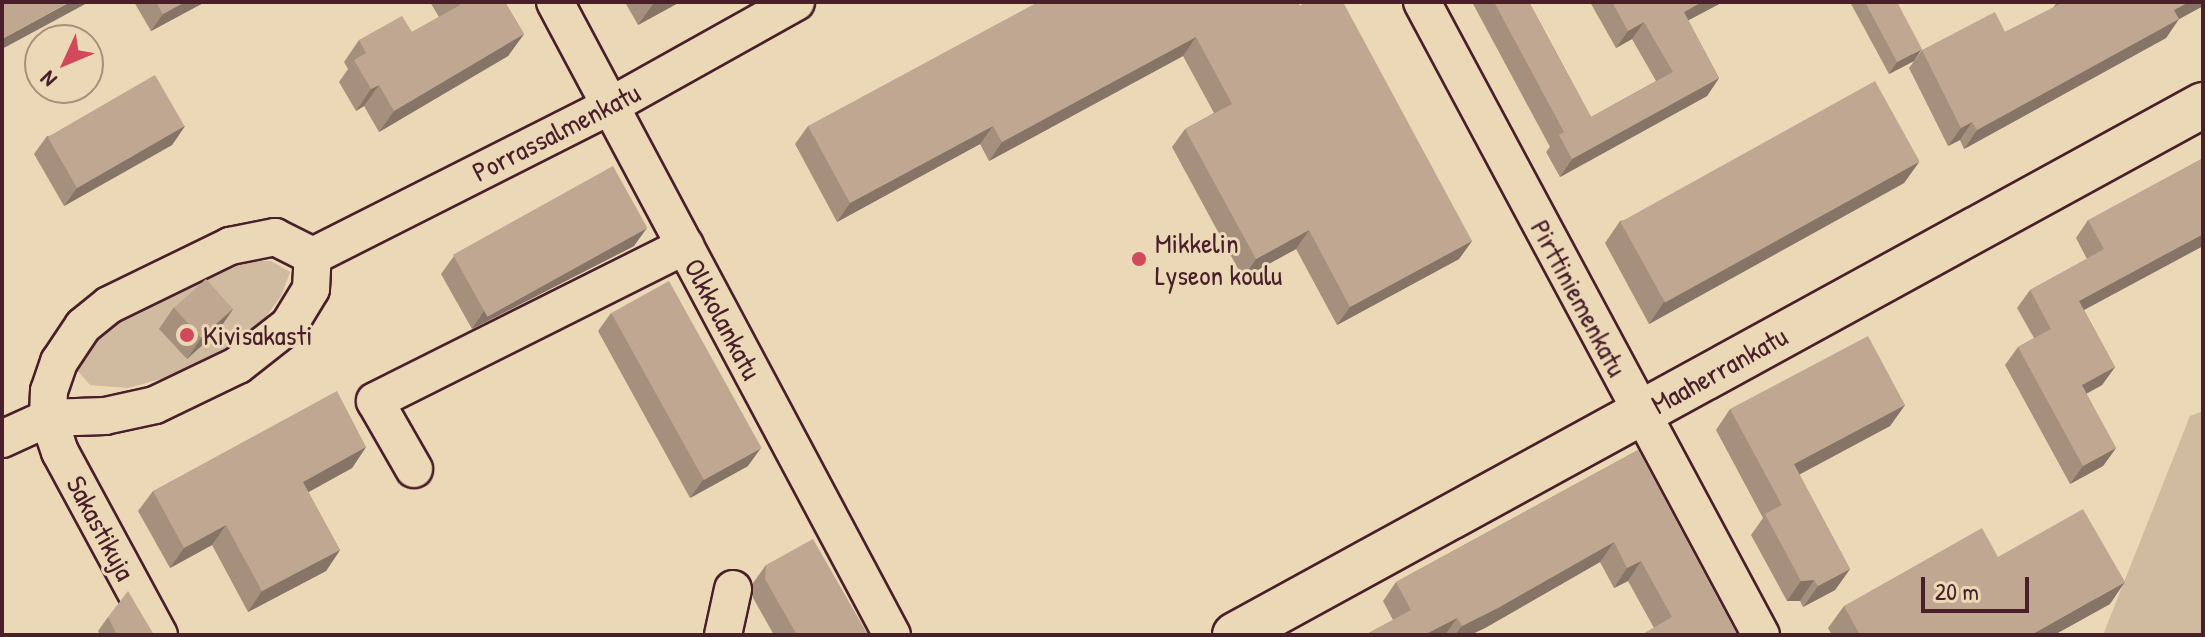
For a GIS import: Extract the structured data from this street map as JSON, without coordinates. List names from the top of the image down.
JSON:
{
  "streets": {
    "main road": ["Maaherrankatu"],
    "street": [
      "Porrassalmenkatu",
      "Pirttiniemenkatu",
      "Olkkolankatu",
      "Sakastikuja"
    ]
  },
  "crossings": [
    ["Porrassalmenkatu", "Olkkolankatu"],
    ["Pirttiniemenkatu", "Maaherrankatu"]
  ],
  "places": ["Mikkelin Lyseon koulu", "Kivisakasti"],
  "scale_bar": "20 m",
  "north": "bottom left"
}
